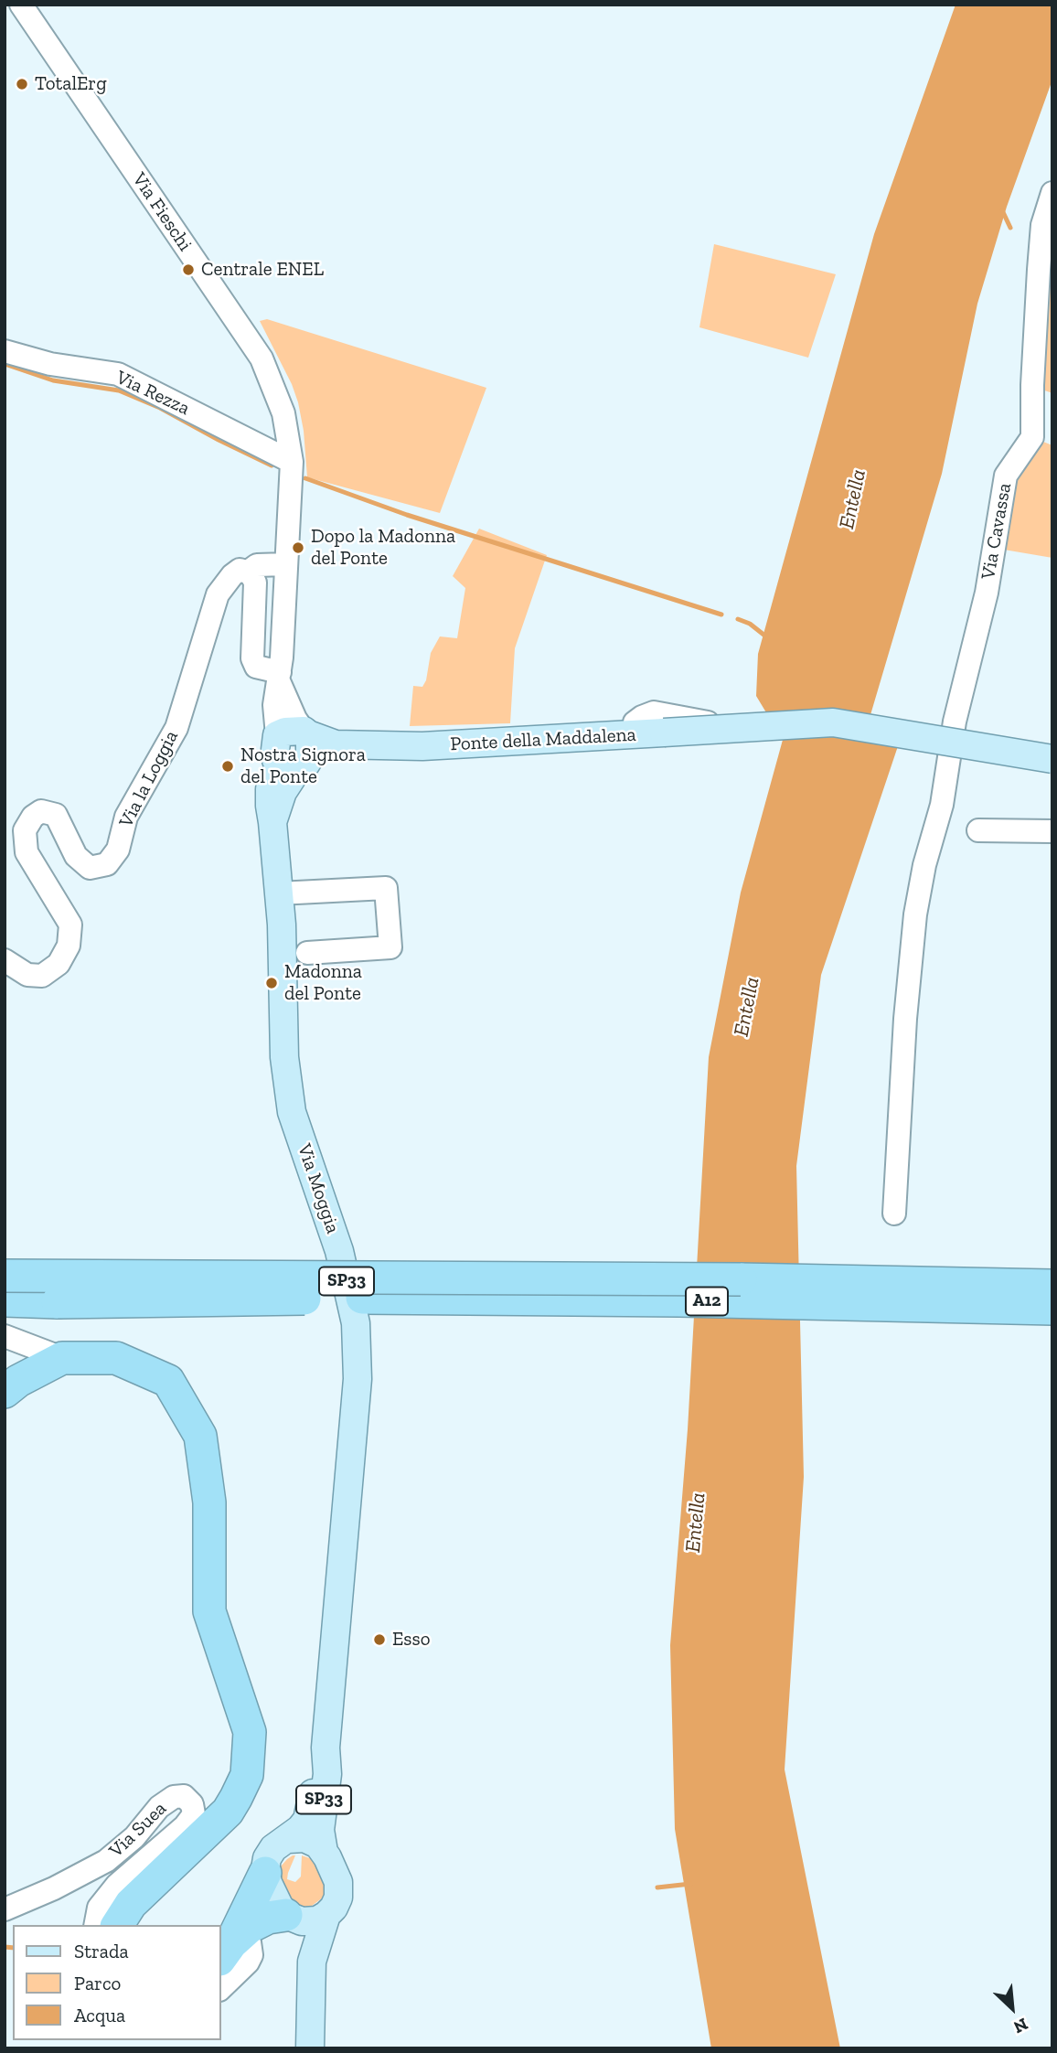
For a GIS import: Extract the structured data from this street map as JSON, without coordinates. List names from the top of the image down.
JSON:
{
  "streets": {
    "highway": ["A12"],
    "main road": ["Ponte della Maddalena", "Via Moggia", "SP33"],
    "street": [
      "Via Fieschi",
      "Via Rezza",
      "Via Cavassa",
      "Via la Loggia",
      "Via Suea"
    ]
  },
  "crossings": [
    ["Via Fieschi", "Via Rezza"],
    ["Via Fieschi", "Via la Loggia"],
    ["Via Fieschi", "Via Moggia"],
    ["Ponte della Maddalena", "Via Moggia"],
    ["Via Moggia", "SP33"]
  ],
  "water": ["Entella"],
  "places": [
    "TotalErg",
    "Centrale ENEL",
    "Dopo la Madonna del Ponte",
    "Nostra Signora del Ponte",
    "Madonna del Ponte",
    "Esso"
  ],
  "legend": ["Strada", "Parco", "Acqua"],
  "north": "bottom right"
}
